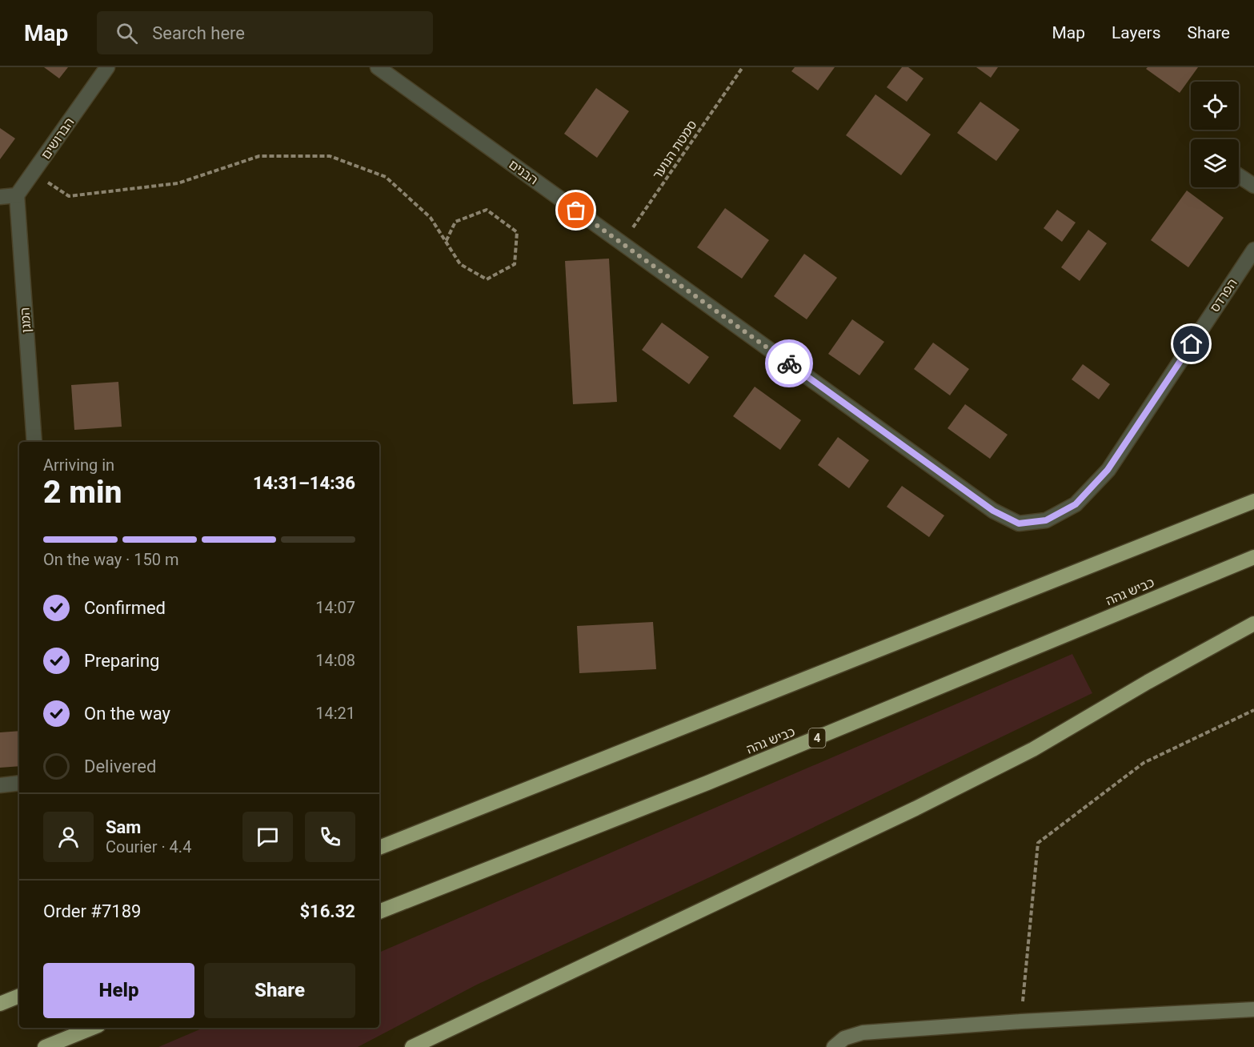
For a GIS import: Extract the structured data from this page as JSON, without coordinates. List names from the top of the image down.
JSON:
{
  "streets": {
    "highway": ["כביש גהה", "4"],
    "street": [
      "הברושים",
      "הבנים",
      "הפרדס",
      "המגן"
    ],
    "path": ["סמטת הנוער"]
  },
  "crossings": [
    ["הברושים", "המגן"],
    ["סמטת הנוער", "הבנים"],
    ["הבנים", "הפרדס"]
  ],
  "page": {
    "header": "Map",
    "search": "Search here",
    "nav": ["Map", "Layers", "Share"],
    "heading": ["2 min", "Arriving in", "14:31–14:36"],
    "panel": [
      "Sam",
      "Courier · 4.4",
      "Order #7189",
      "$16.32"
    ],
    "bar": "On the way · 150 m",
    "list": [
      ["Confirmed", "14:07"],
      ["Preparing", "14:08"],
      ["On the way", "14:21"],
      "Delivered"
    ],
    "buttons": ["Help", "Share"]
  }
}
